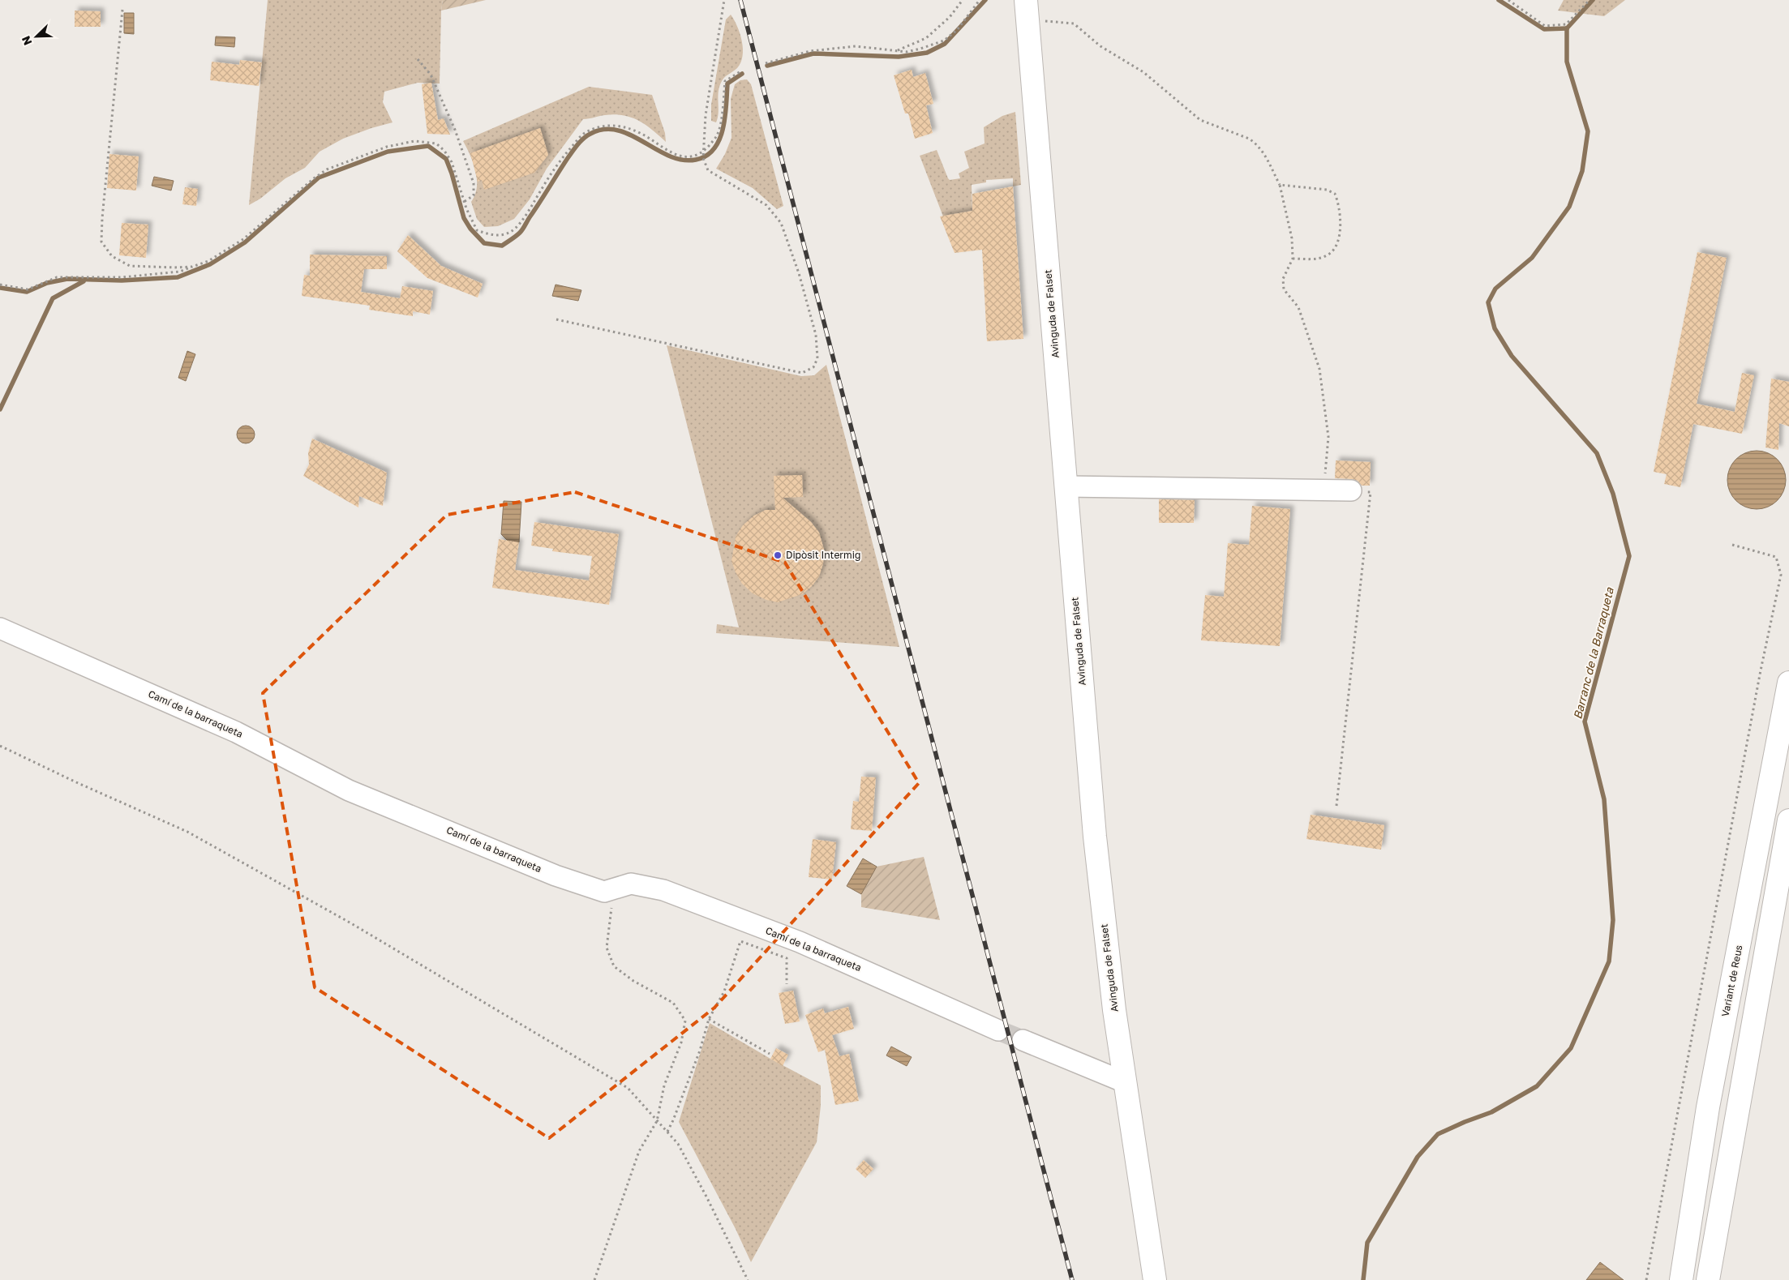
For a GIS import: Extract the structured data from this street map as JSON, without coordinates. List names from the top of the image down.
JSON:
{
  "streets": {
    "main road": ["Avinguda de Falset", "Variant de Reus"],
    "street": ["Camí de la barraqueta"]
  },
  "water": ["Barranc de la Barraqueta"],
  "places": ["Dipòsit Intermig"],
  "north": "bottom left"
}
